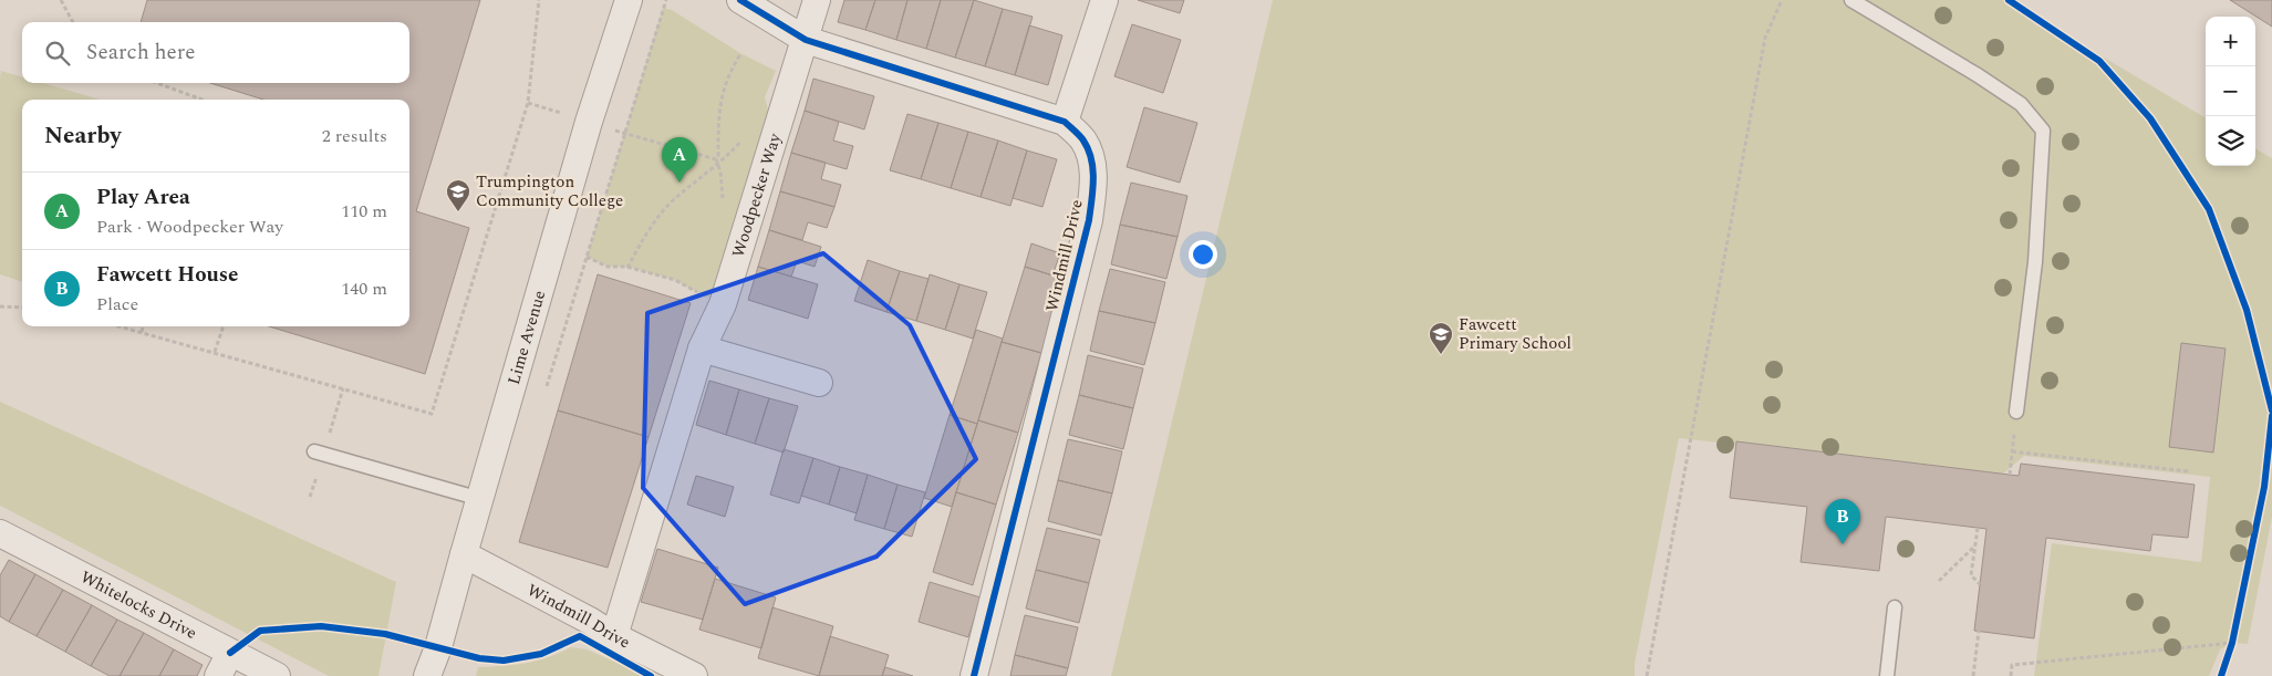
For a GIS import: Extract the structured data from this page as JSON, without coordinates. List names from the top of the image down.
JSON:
{
  "streets": {
    "street": [
      "Woodpecker Way",
      "Windmill Drive",
      "Lime Avenue",
      "Whitelocks Drive"
    ]
  },
  "crossings": [
    ["Woodpecker Way", "Windmill Drive"],
    ["Windmill Drive", "Lime Avenue"]
  ],
  "places": {
    "school or university": ["Trumpington Community College", "Fawcett Primary School"]
  },
  "page": {
    "map_buttons": ["+", "−"],
    "search": "Search here",
    "heading": ["Nearby", "2 results"],
    "pins": ["A", "B"],
    "list": [
      {
        "mark": "A",
        "name": "Play Area",
        "note": "Park · Woodpecker Way",
        "value": "110 m"
      },
      {
        "mark": "B",
        "name": "Fawcett House",
        "note": "Place",
        "value": "140 m"
      }
    ]
  }
}
